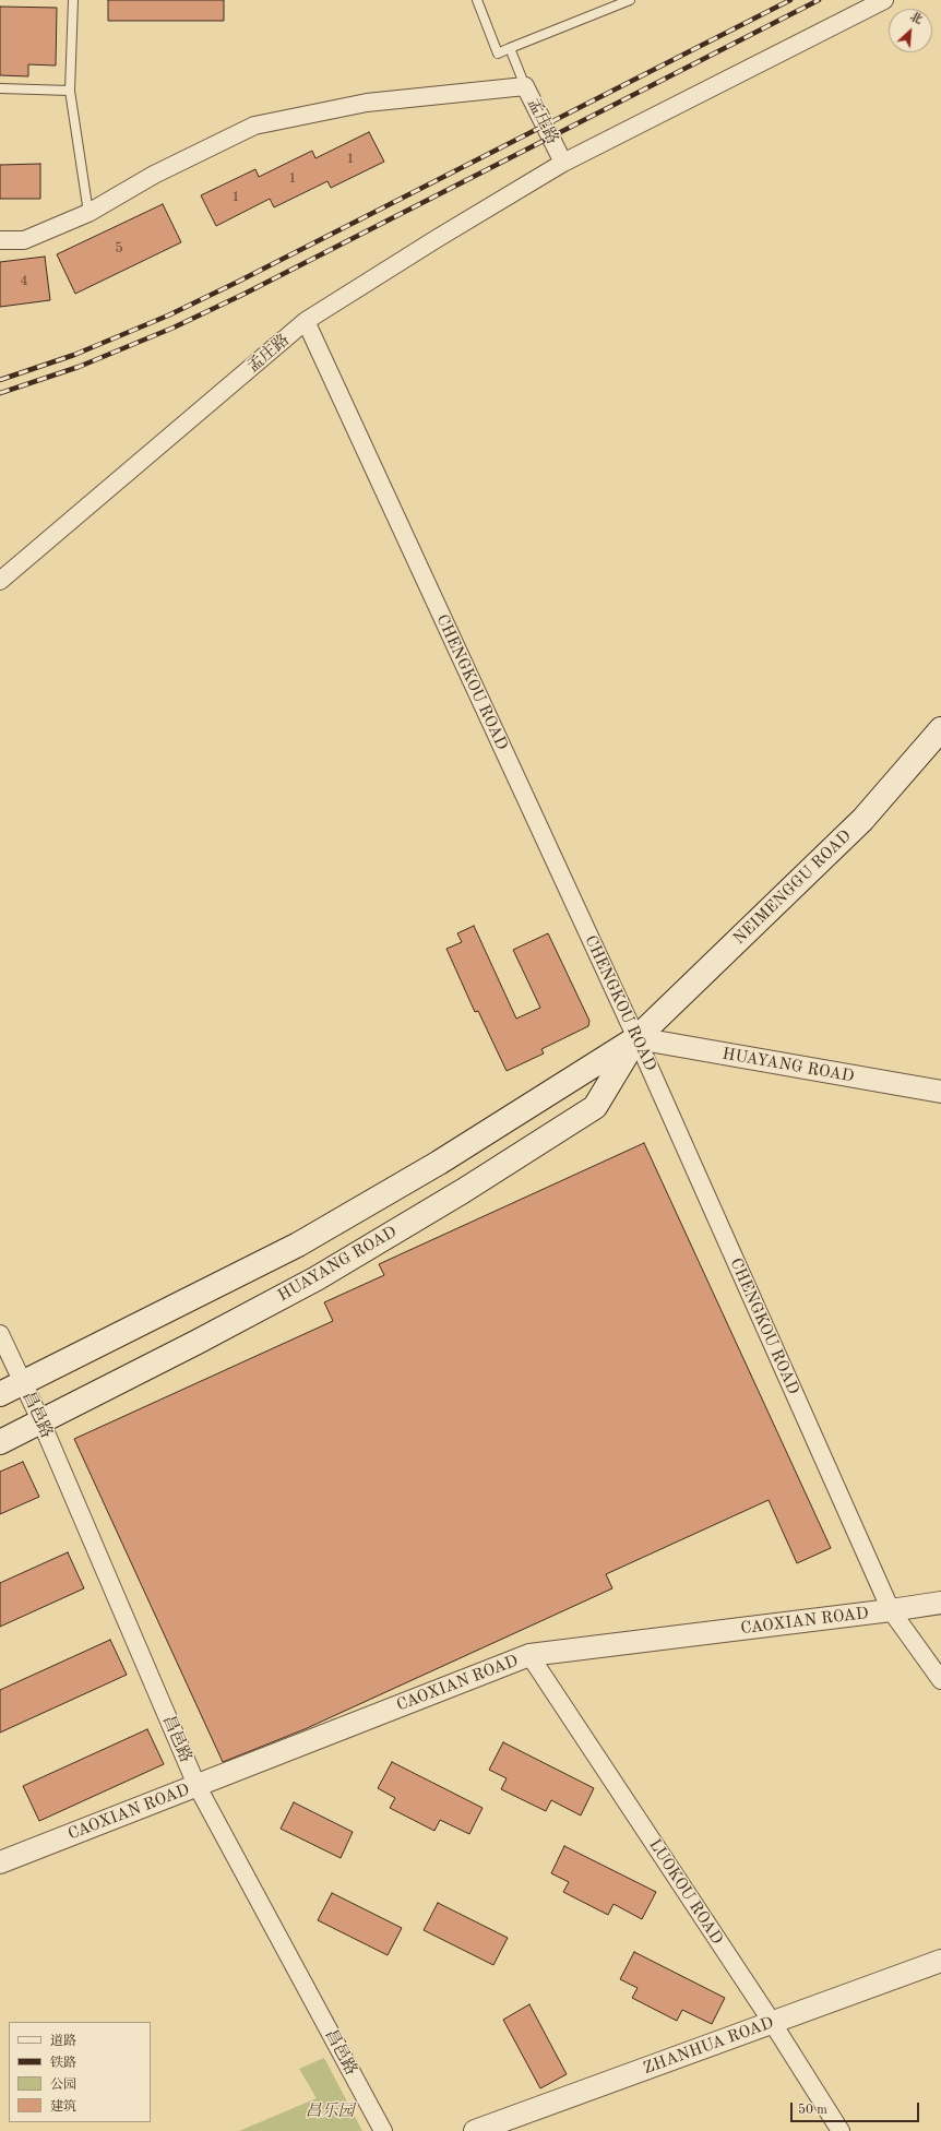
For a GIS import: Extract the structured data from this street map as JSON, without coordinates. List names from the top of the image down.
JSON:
{
  "streets": {
    "main road": ["NEIMENGGU ROAD", "HUAYANG ROAD"],
    "street": [
      "孟庄路",
      "CHENGKOU ROAD",
      "昌邑路",
      "CAOXIAN ROAD",
      "LUOKOU ROAD",
      "ZHANHUA ROAD"
    ]
  },
  "crossings": [
    ["孟庄路", "CHENGKOU ROAD"],
    ["CHENGKOU ROAD", "NEIMENGGU ROAD"],
    ["CHENGKOU ROAD", "HUAYANG ROAD"],
    ["CHENGKOU ROAD", "CAOXIAN ROAD"],
    ["NEIMENGGU ROAD", "HUAYANG ROAD"],
    ["HUAYANG ROAD", "昌邑路"],
    ["昌邑路", "CAOXIAN ROAD"],
    ["CAOXIAN ROAD", "LUOKOU ROAD"],
    ["LUOKOU ROAD", "ZHANHUA ROAD"]
  ],
  "parks": ["昌乐园"],
  "house_numbers": [
    "1",
    "1",
    "1",
    "5",
    "4"
  ],
  "legend": [
    "道路",
    "铁路",
    "公园",
    "建筑"
  ],
  "scale_bar": "50 m",
  "north": "top right"
}
